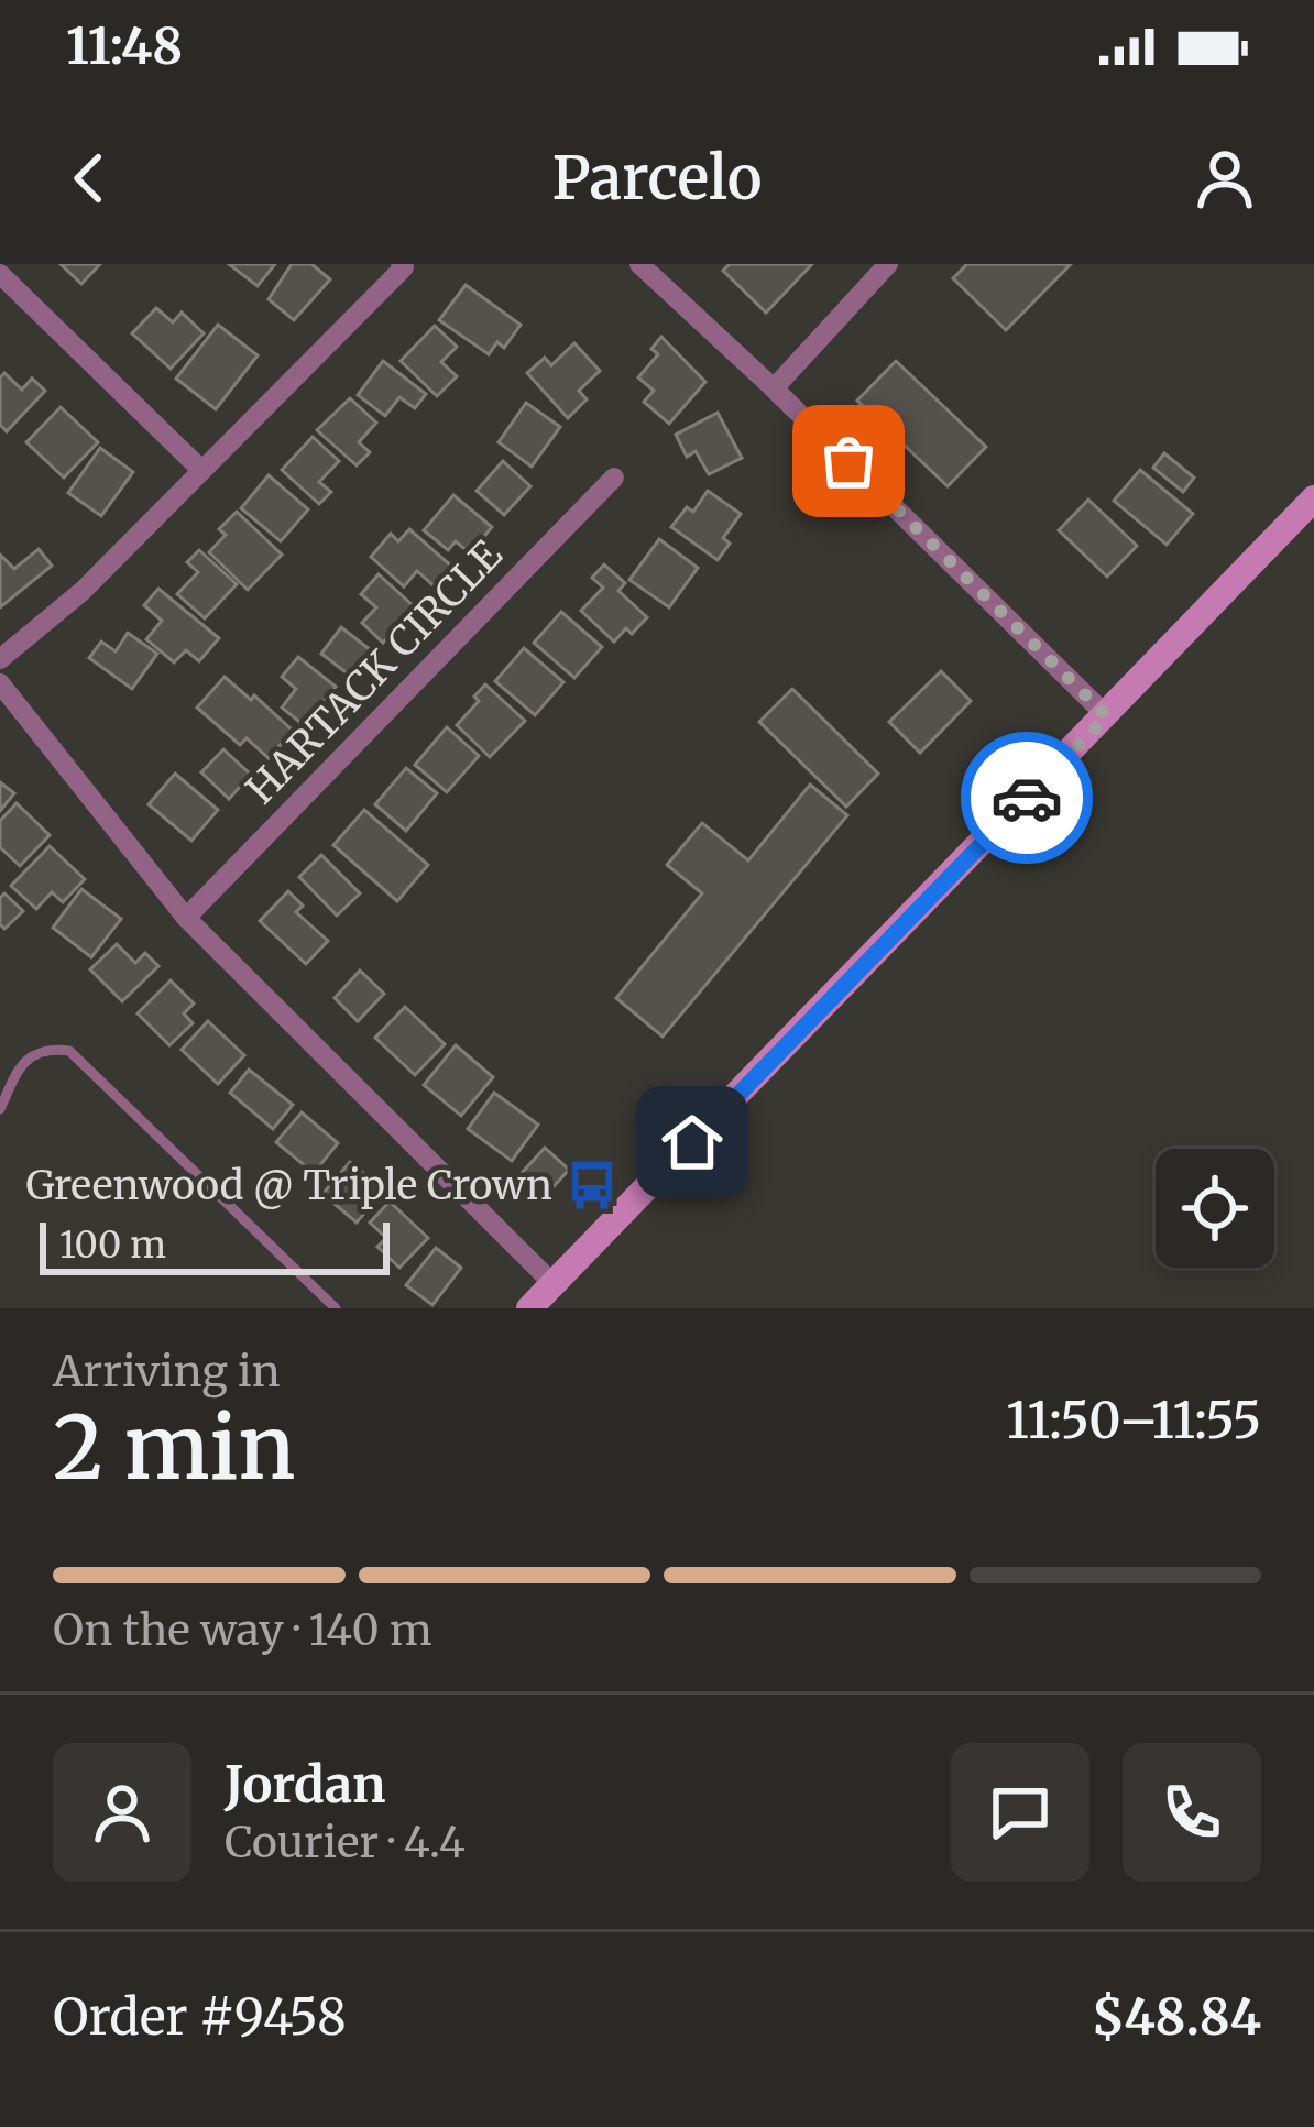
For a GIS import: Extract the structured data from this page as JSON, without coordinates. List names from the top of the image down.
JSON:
{
  "streets": {
    "street": ["HARTACK CIRCLE"]
  },
  "places": {
    "bus stop": ["Greenwood @ Triple Crown"]
  },
  "scale_bar": "100 m",
  "page": {
    "status": "11:48",
    "header": "Parcelo",
    "scale": "100 m",
    "heading": ["2 min", "Arriving in", "11:50–11:55"],
    "panel": [
      "Jordan",
      "Courier · 4.4",
      "Order #9458",
      "$48.84"
    ],
    "bar": "On the way · 140 m"
  }
}
